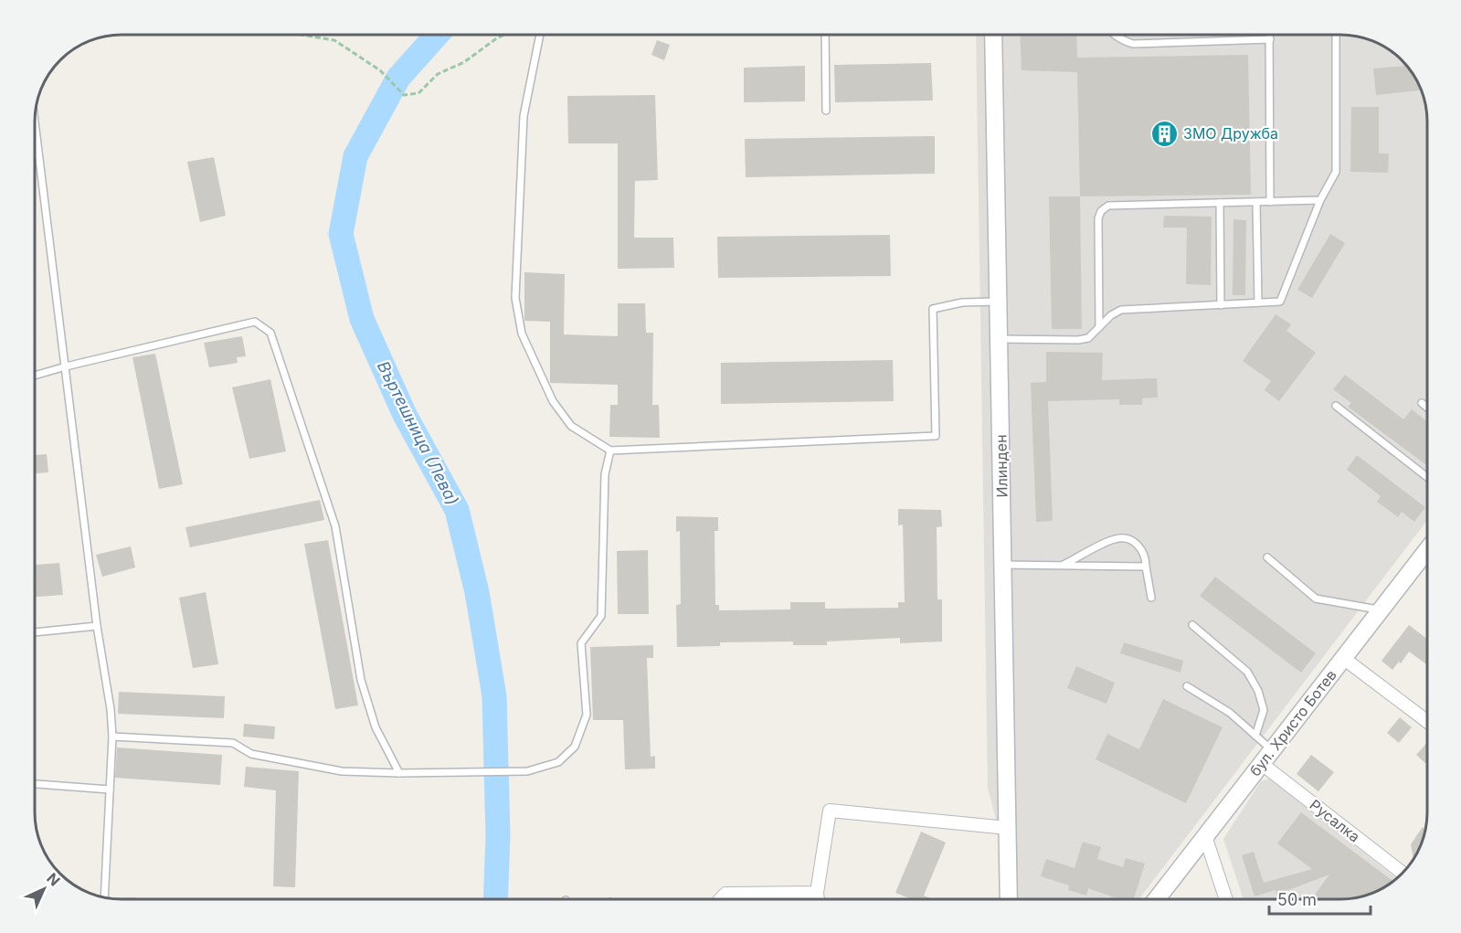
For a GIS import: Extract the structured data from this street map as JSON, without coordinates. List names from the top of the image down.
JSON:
{
  "streets": {
    "street": ["Илинден", "бул. Христо Ботев", "Русалка"]
  },
  "crossings": [
    ["бул. Христо Ботев", "Русалка"]
  ],
  "water": ["Въртешница (Лева)"],
  "places": {
    "building": ["ЗМО Дружба"]
  },
  "scale_bar": "50 m",
  "north": "top right"
}
